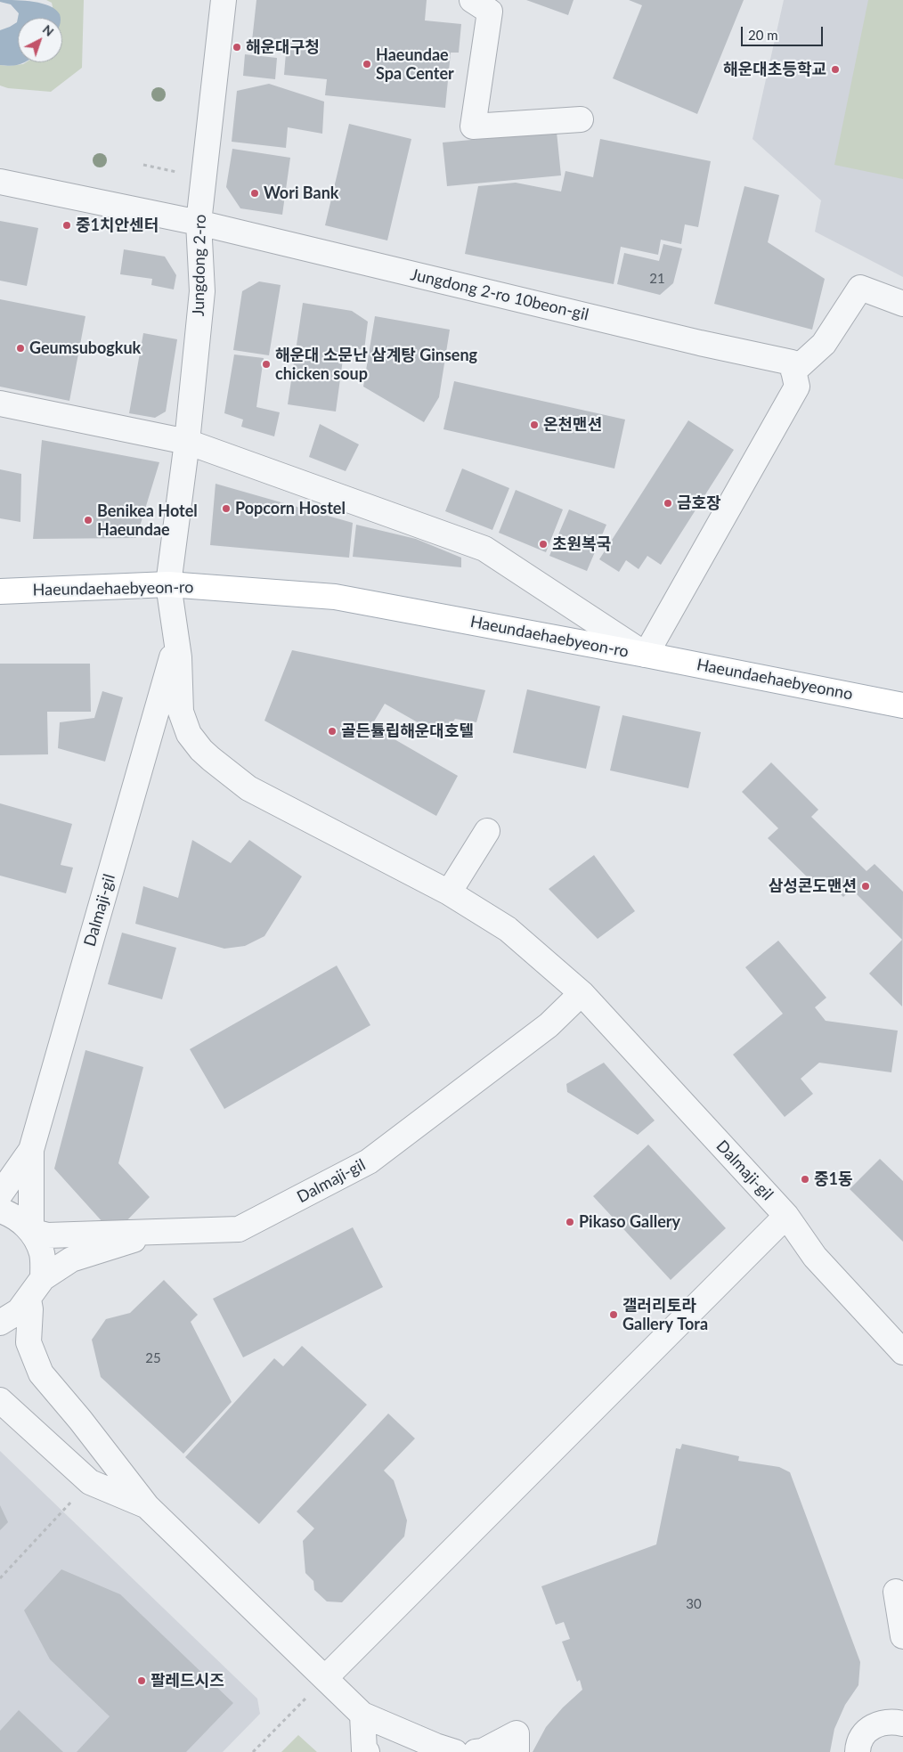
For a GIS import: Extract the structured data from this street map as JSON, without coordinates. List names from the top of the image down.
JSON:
{
  "streets": {
    "main road": ["Haeundaehaebyeon-ro", "Haeundaehaebyeonno"],
    "street": ["Jungdong 2-ro", "Jungdong 2-ro 10beon-gil", "Dalmaji-gil"]
  },
  "crossings": [
    ["Jungdong 2-ro", "Jungdong 2-ro 10beon-gil"],
    ["Jungdong 2-ro", "Haeundaehaebyeon-ro"],
    ["Jungdong 2-ro", "Dalmaji-gil"],
    ["Haeundaehaebyeon-ro", "Haeundaehaebyeonno"],
    ["Haeundaehaebyeon-ro", "Dalmaji-gil"]
  ],
  "places": [
    "해운대구청",
    "Haeundae Spa Center",
    "해운대초등학교",
    "Wori Bank",
    "중1치안센터",
    "Geumsubogkuk",
    "해운대 소문난 삼계탕 Ginseng chicken soup",
    "온천맨션",
    "금호장",
    "Popcorn Hostel",
    "Benikea Hotel Haeundae",
    "초원복국",
    "골든튤립해운대호텔",
    "삼성콘도맨션",
    "중1동",
    "Pikaso Gallery",
    "갤러리토라 Gallery Tora",
    "팔레드시즈"
  ],
  "house_numbers": ["21", "25", "30"],
  "scale_bar": "20 m",
  "north": "top right"
}
